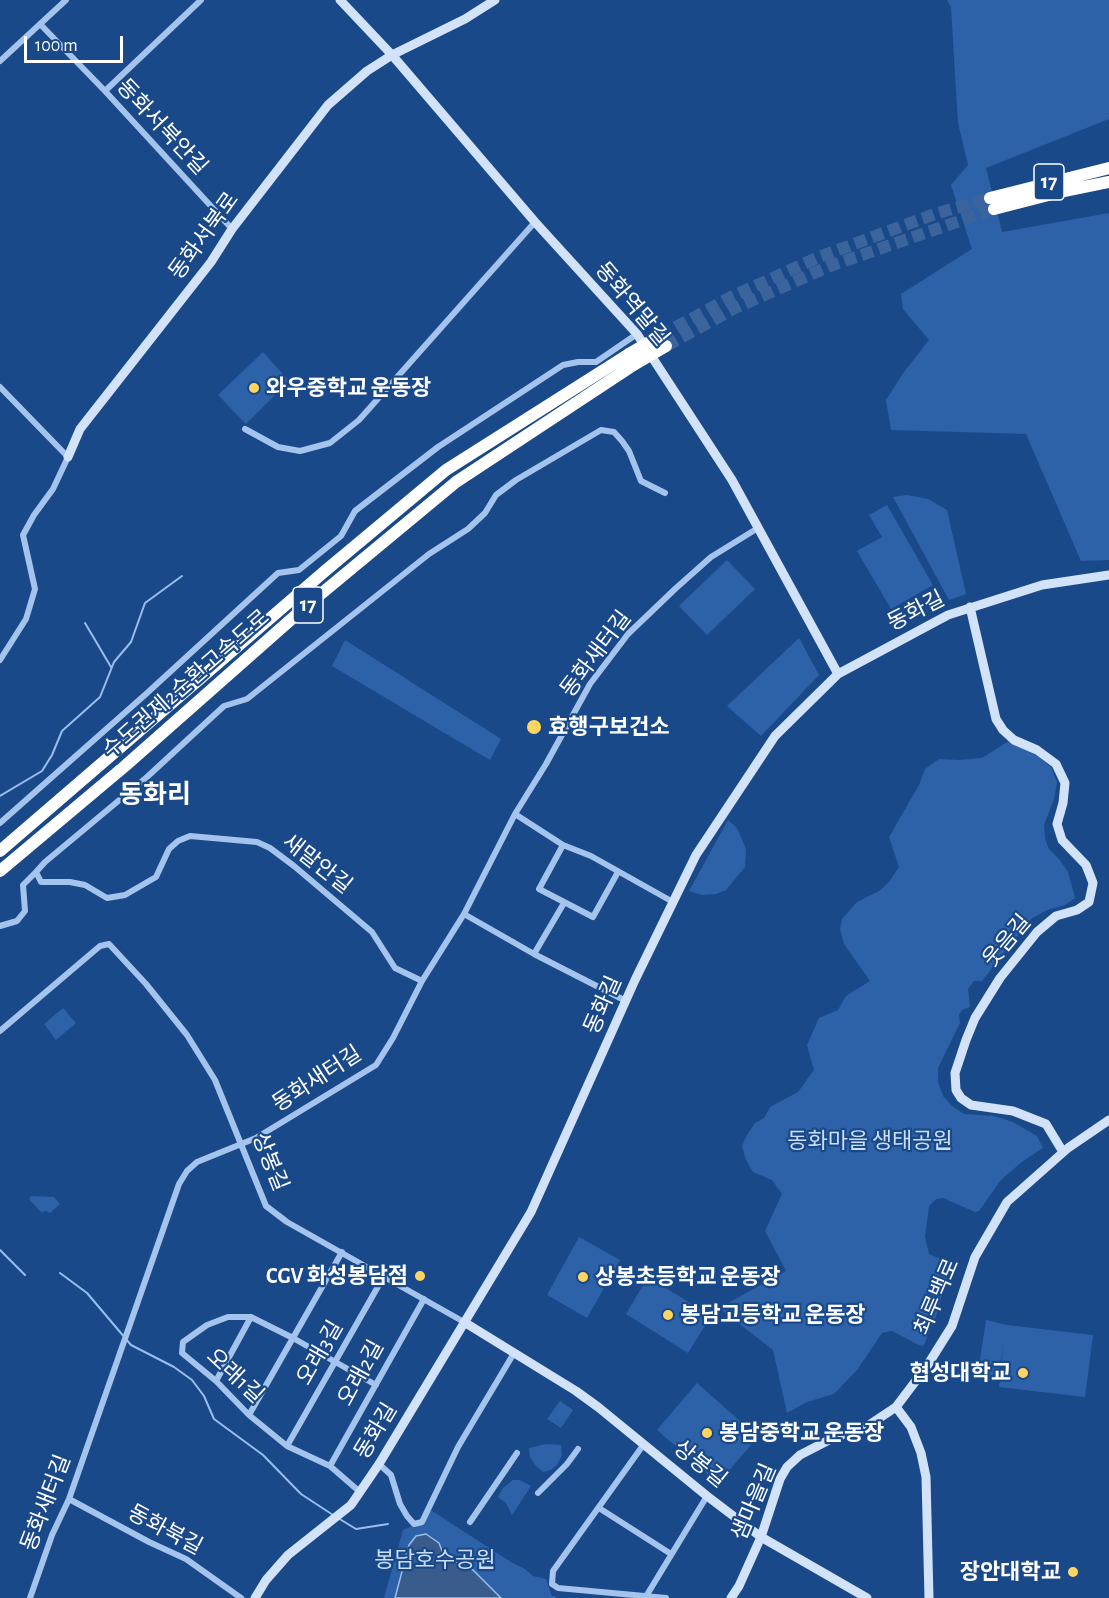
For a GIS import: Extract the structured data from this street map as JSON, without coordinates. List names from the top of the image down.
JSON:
{
  "streets": {
    "highway": ["17", "수도권제2순환고속도로"],
    "street": [
      "동화서북안길",
      "동화서북로",
      "동화역말길",
      "동화길",
      "동화새터길",
      "새말안길",
      "웃음길",
      "상봉길",
      "최루백로",
      "오래3길",
      "오래2길",
      "오래1길",
      "샘마을길",
      "동화북길"
    ]
  },
  "crossings": [
    ["동화서북안길", "동화서북로"],
    ["동화서북로", "동화역말길"],
    ["동화역말길", "동화길"],
    ["동화역말길", "동화새터길"],
    ["동화길", "웃음길"],
    ["동화길", "상봉길"],
    ["동화길", "오래1길"],
    ["동화새터길", "새말안길"],
    ["동화새터길", "상봉길"],
    ["동화새터길", "동화북길"],
    ["웃음길", "최루백로"],
    ["상봉길", "오래3길"],
    ["상봉길", "오래2길"],
    ["상봉길", "샘마을길"],
    ["최루백로", "샘마을길"],
    ["오래3길", "오래1길"],
    ["오래2길", "오래1길"]
  ],
  "districts": ["동화리"],
  "parks": ["동화마을 생태공원", "봉담호수공원"],
  "places": [
    "와우중학교 운동장",
    "효행구보건소",
    "CGV 화성봉담점",
    "상봉초등학교 운동장",
    "봉담고등학교 운동장",
    "협성대학교",
    "봉담중학교 운동장",
    "장안대학교"
  ],
  "scale_bar": "100 m"
}
